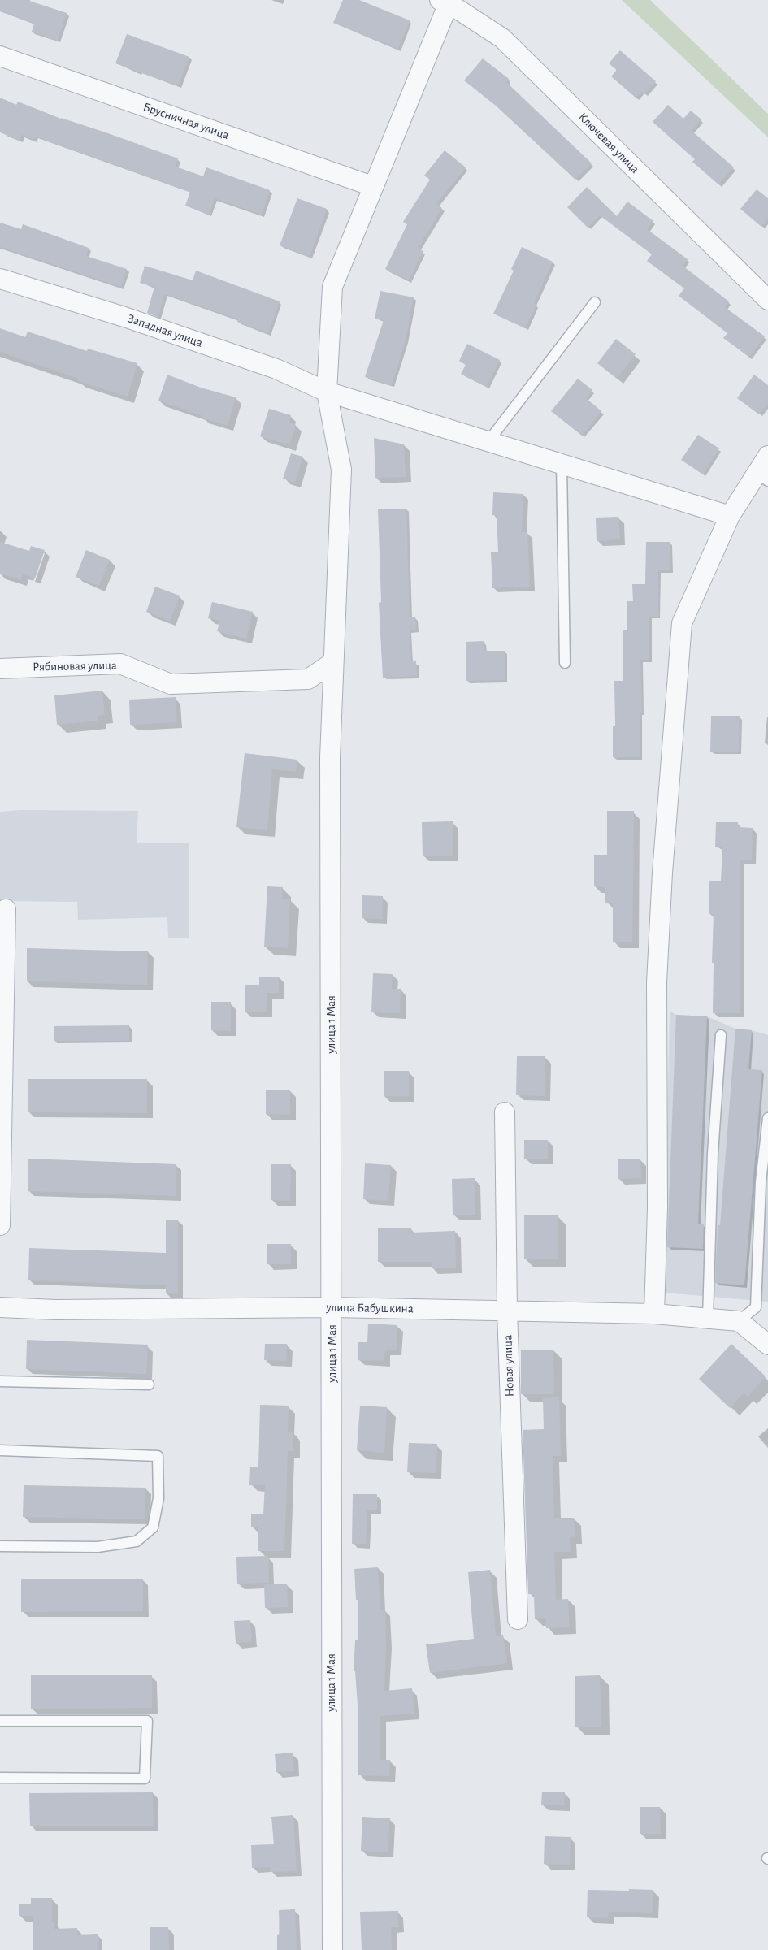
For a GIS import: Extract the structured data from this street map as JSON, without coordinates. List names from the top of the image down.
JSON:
{
  "streets": {
    "street": [
      "Брусничная улица",
      "Ключевая улица",
      "Западная улица",
      "Рябиновая улица",
      "улица 1 Мая",
      "улица Бабушкина",
      "Новая улица"
    ]
  },
  "crossings": [
    ["Брусничная улица", "улица 1 Мая"],
    ["Ключевая улица", "улица 1 Мая"],
    ["Западная улица", "улица 1 Мая"],
    ["Рябиновая улица", "улица 1 Мая"],
    ["улица 1 Мая", "улица Бабушкина"],
    ["улица Бабушкина", "Новая улица"]
  ]
}
